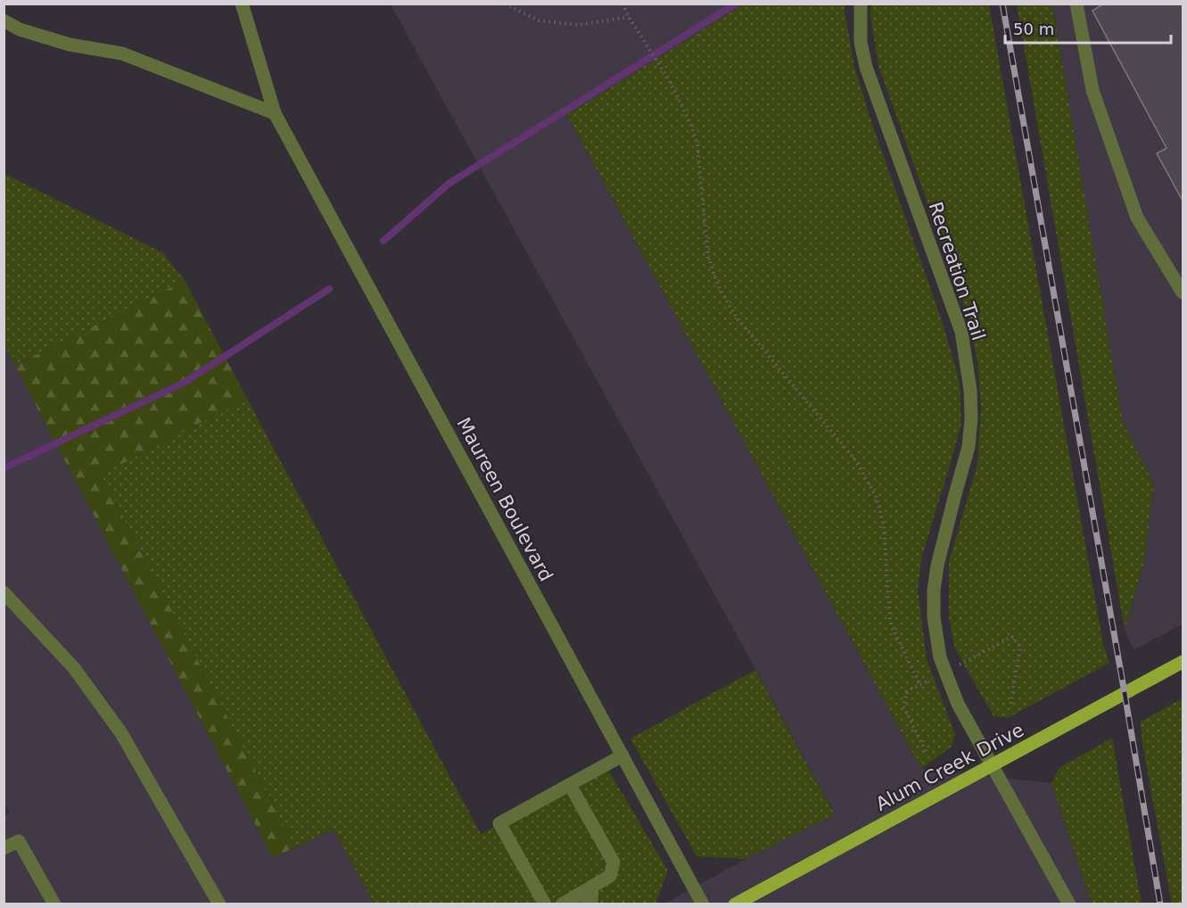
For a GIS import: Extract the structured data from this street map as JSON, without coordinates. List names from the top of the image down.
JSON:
{
  "streets": {
    "main road": ["Alum Creek Drive"],
    "street": ["Recreation Trail", "Maureen Boulevard"]
  },
  "crossings": [
    ["Recreation Trail", "Alum Creek Drive"]
  ],
  "scale_bar": "50 m"
}
